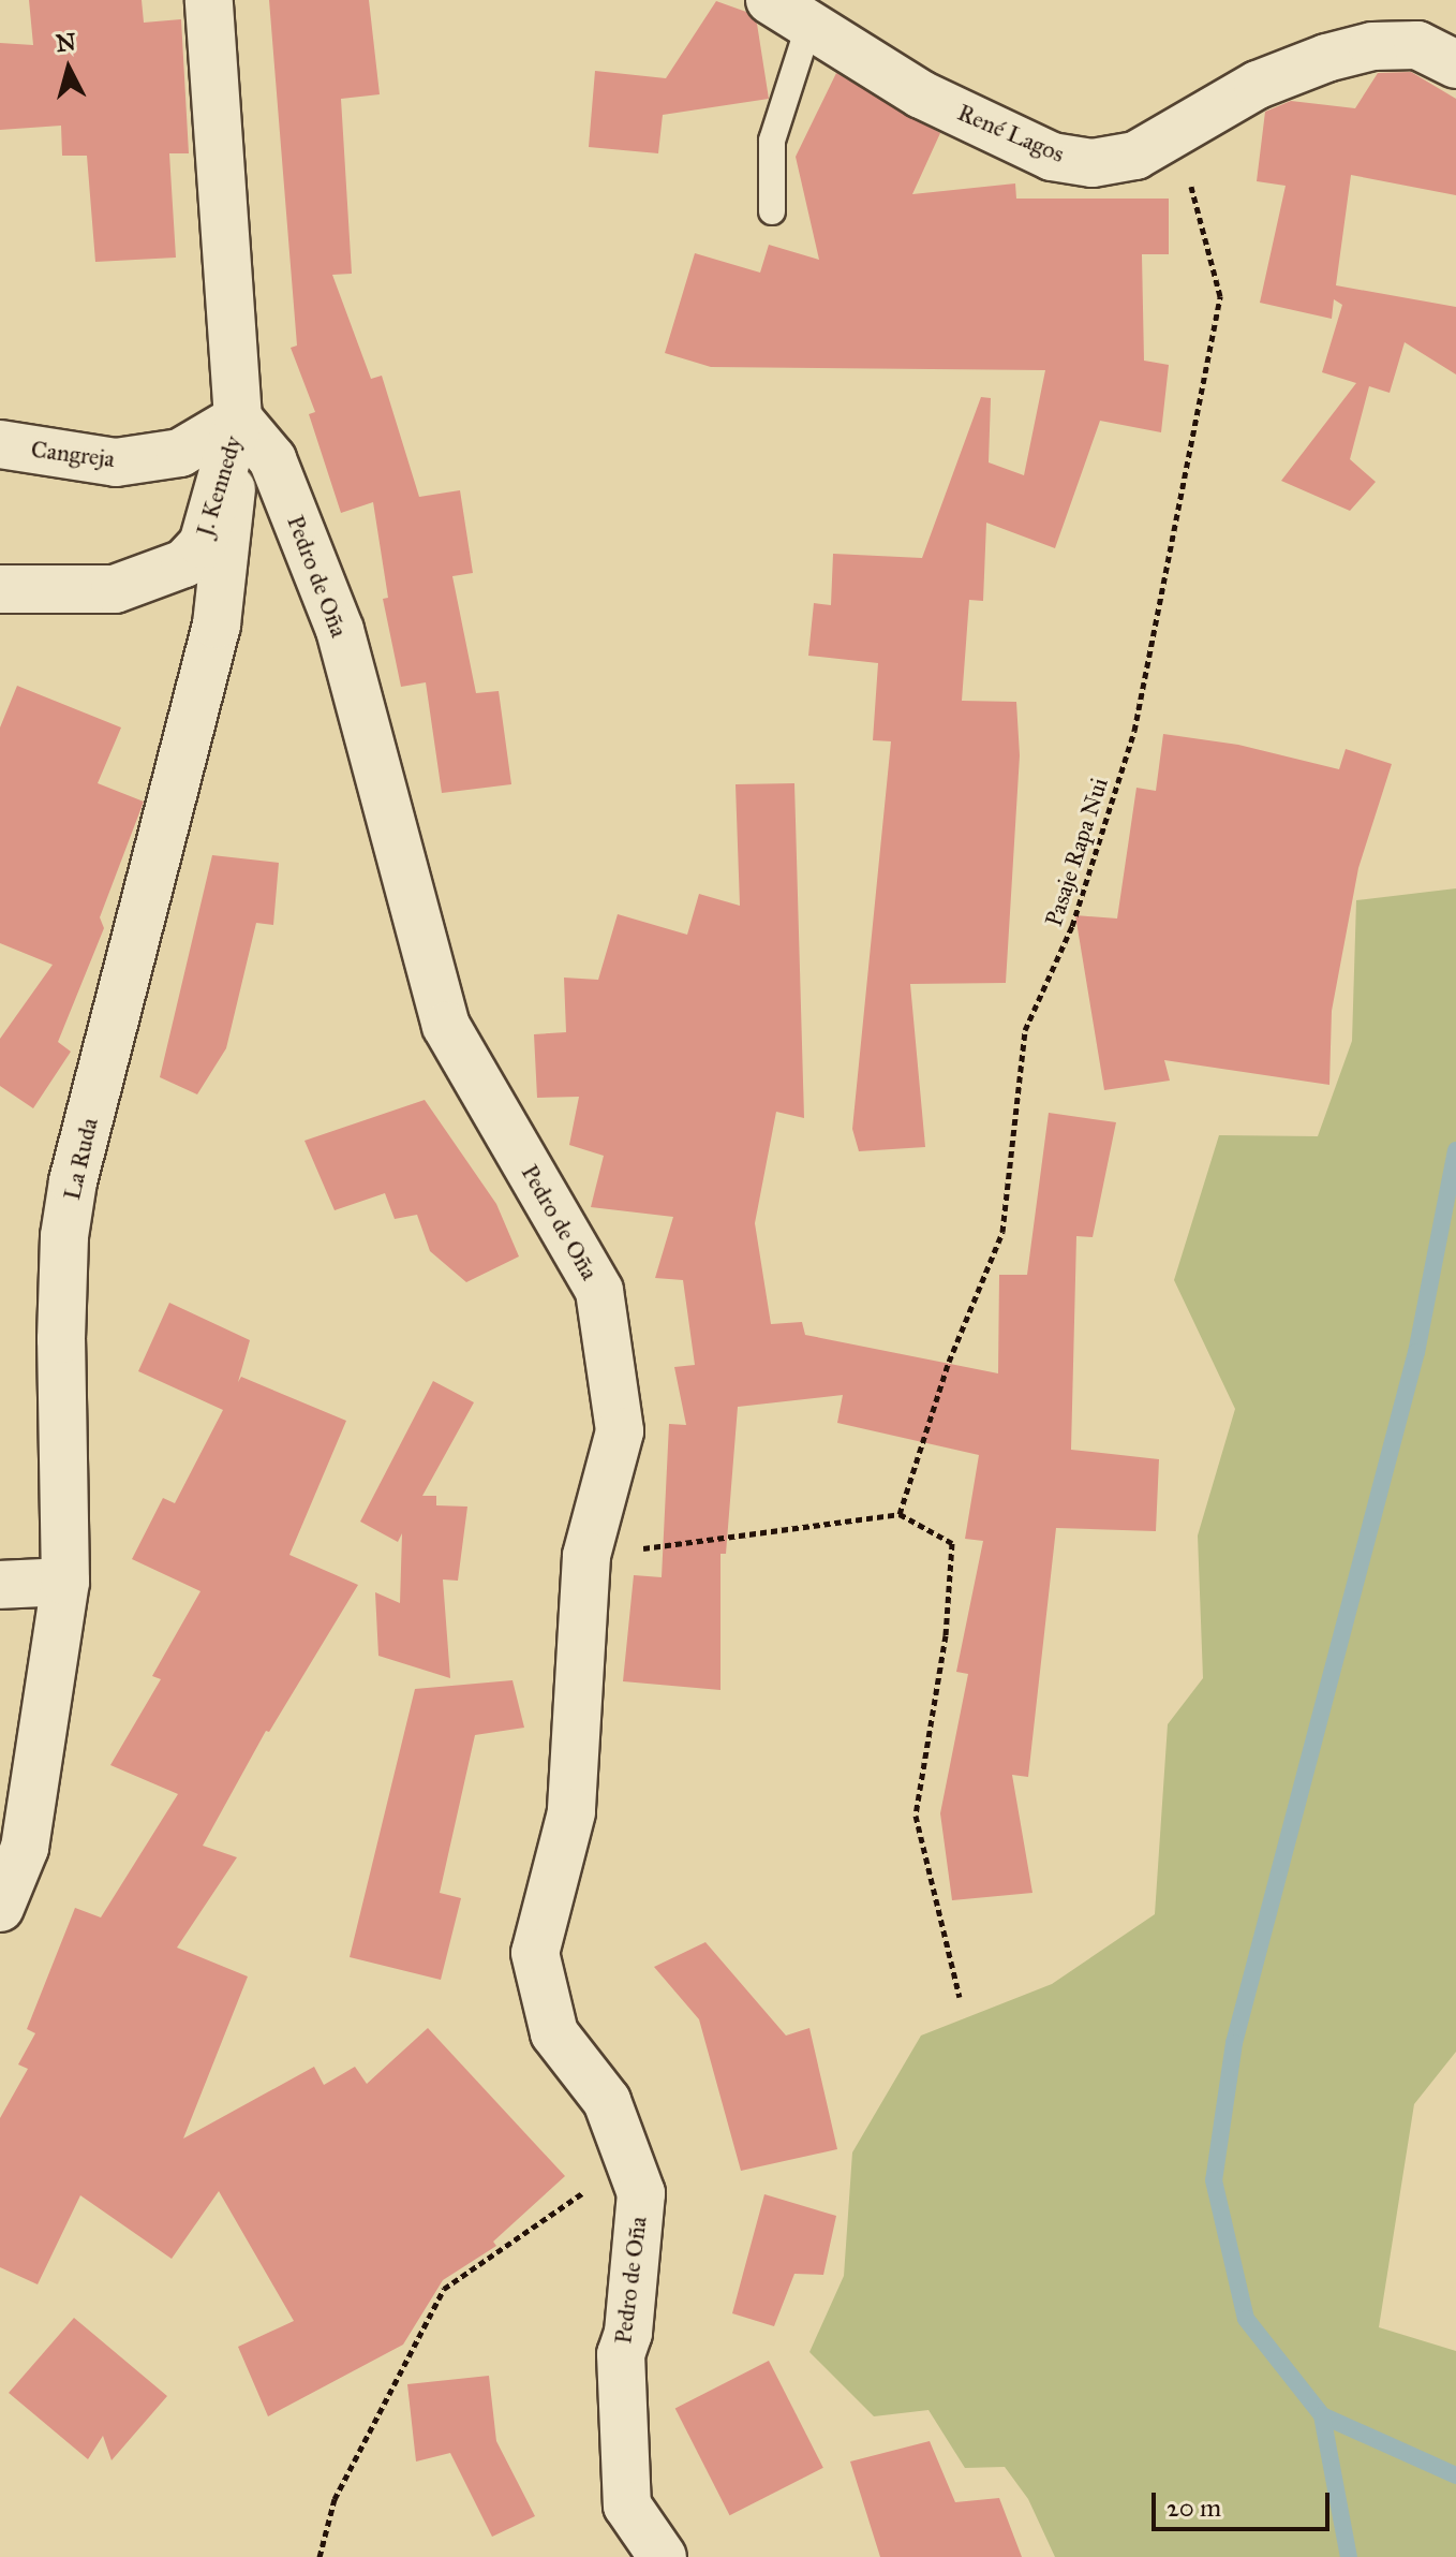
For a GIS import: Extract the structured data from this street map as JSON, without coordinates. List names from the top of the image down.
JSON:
{
  "streets": {
    "street": [
      "René Lagos",
      "Cangreja",
      "J. Kennedy",
      "Pedro de Oña",
      "La Ruda"
    ],
    "path": ["Pasaje Rapa Nui"]
  },
  "crossings": [
    ["Cangreja", "J. Kennedy"],
    ["Cangreja", "Pedro de Oña"],
    ["Cangreja", "La Ruda"],
    ["J. Kennedy", "Pedro de Oña"],
    ["J. Kennedy", "La Ruda"],
    ["Pedro de Oña", "La Ruda"]
  ],
  "scale_bar": "20 m",
  "north": "top"
}
